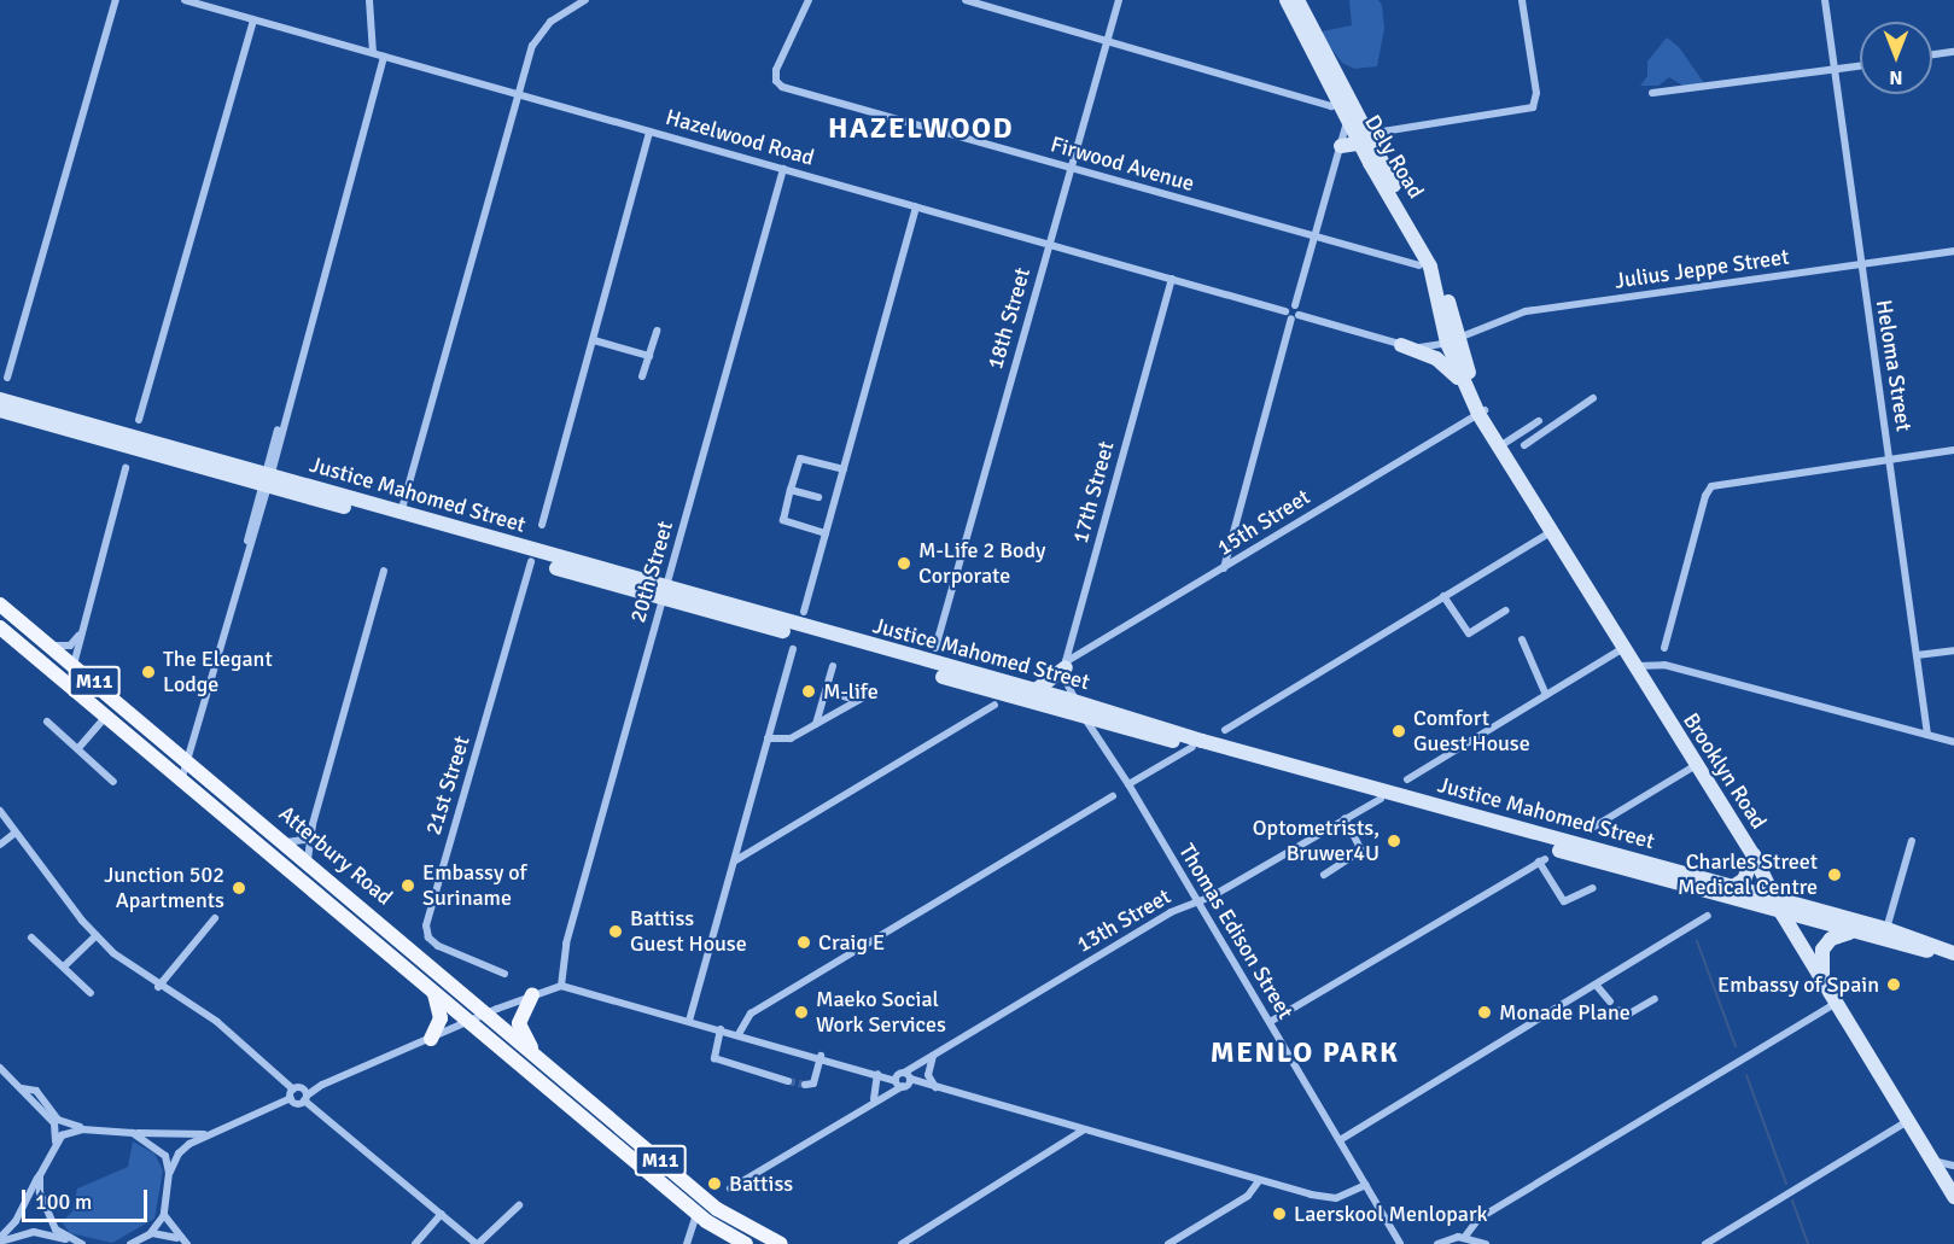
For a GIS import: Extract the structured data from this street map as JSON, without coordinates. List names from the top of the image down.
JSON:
{
  "streets": {
    "main road": [
      "Dely Road",
      "Justice Mahomed Street",
      "M11",
      "Brooklyn Road",
      "Atterbury Road"
    ],
    "street": [
      "Hazelwood Road",
      "Firwood Avenue",
      "Julius Jeppe Street",
      "18th Street",
      "Heloma Street",
      "17th Street",
      "15th Street",
      "20th Street",
      "21st Street",
      "13th Street",
      "Thomas Edison Street"
    ]
  },
  "crossings": [
    ["Hazelwood Road", "18th Street"],
    ["Hazelwood Road", "17th Street"],
    ["Hazelwood Road", "20th Street"],
    ["Dely Road", "Julius Jeppe Street"],
    ["Dely Road", "Brooklyn Road"],
    ["Firwood Avenue", "18th Street"],
    ["Julius Jeppe Street", "Heloma Street"],
    ["Julius Jeppe Street", "Brooklyn Road"],
    ["17th Street", "15th Street"],
    ["Justice Mahomed Street", "20th Street"],
    ["Justice Mahomed Street", "Brooklyn Road"],
    ["Justice Mahomed Street", "21st Street"],
    ["Justice Mahomed Street", "13th Street"],
    ["Justice Mahomed Street", "Thomas Edison Street"],
    ["15th Street", "Brooklyn Road"],
    ["13th Street", "Thomas Edison Street"]
  ],
  "districts": ["HAZELWOOD", "MENLO PARK"],
  "places": [
    "M-Life 2 Body Corporate",
    "The Elegant Lodge",
    "M-life",
    "Comfort Guest House",
    "Optometrists, Bruwer4U",
    "Charles Street Medical Centre",
    "Embassy of Suriname",
    "Junction 502 Apartments",
    "Battiss Guest House",
    "Craig E",
    "Embassy of Spain",
    "Maeko Social Work Services",
    "Monade Plane",
    "Battiss",
    "Laerskool Menlopark"
  ],
  "scale_bar": "100 m",
  "north": "bottom"
}
